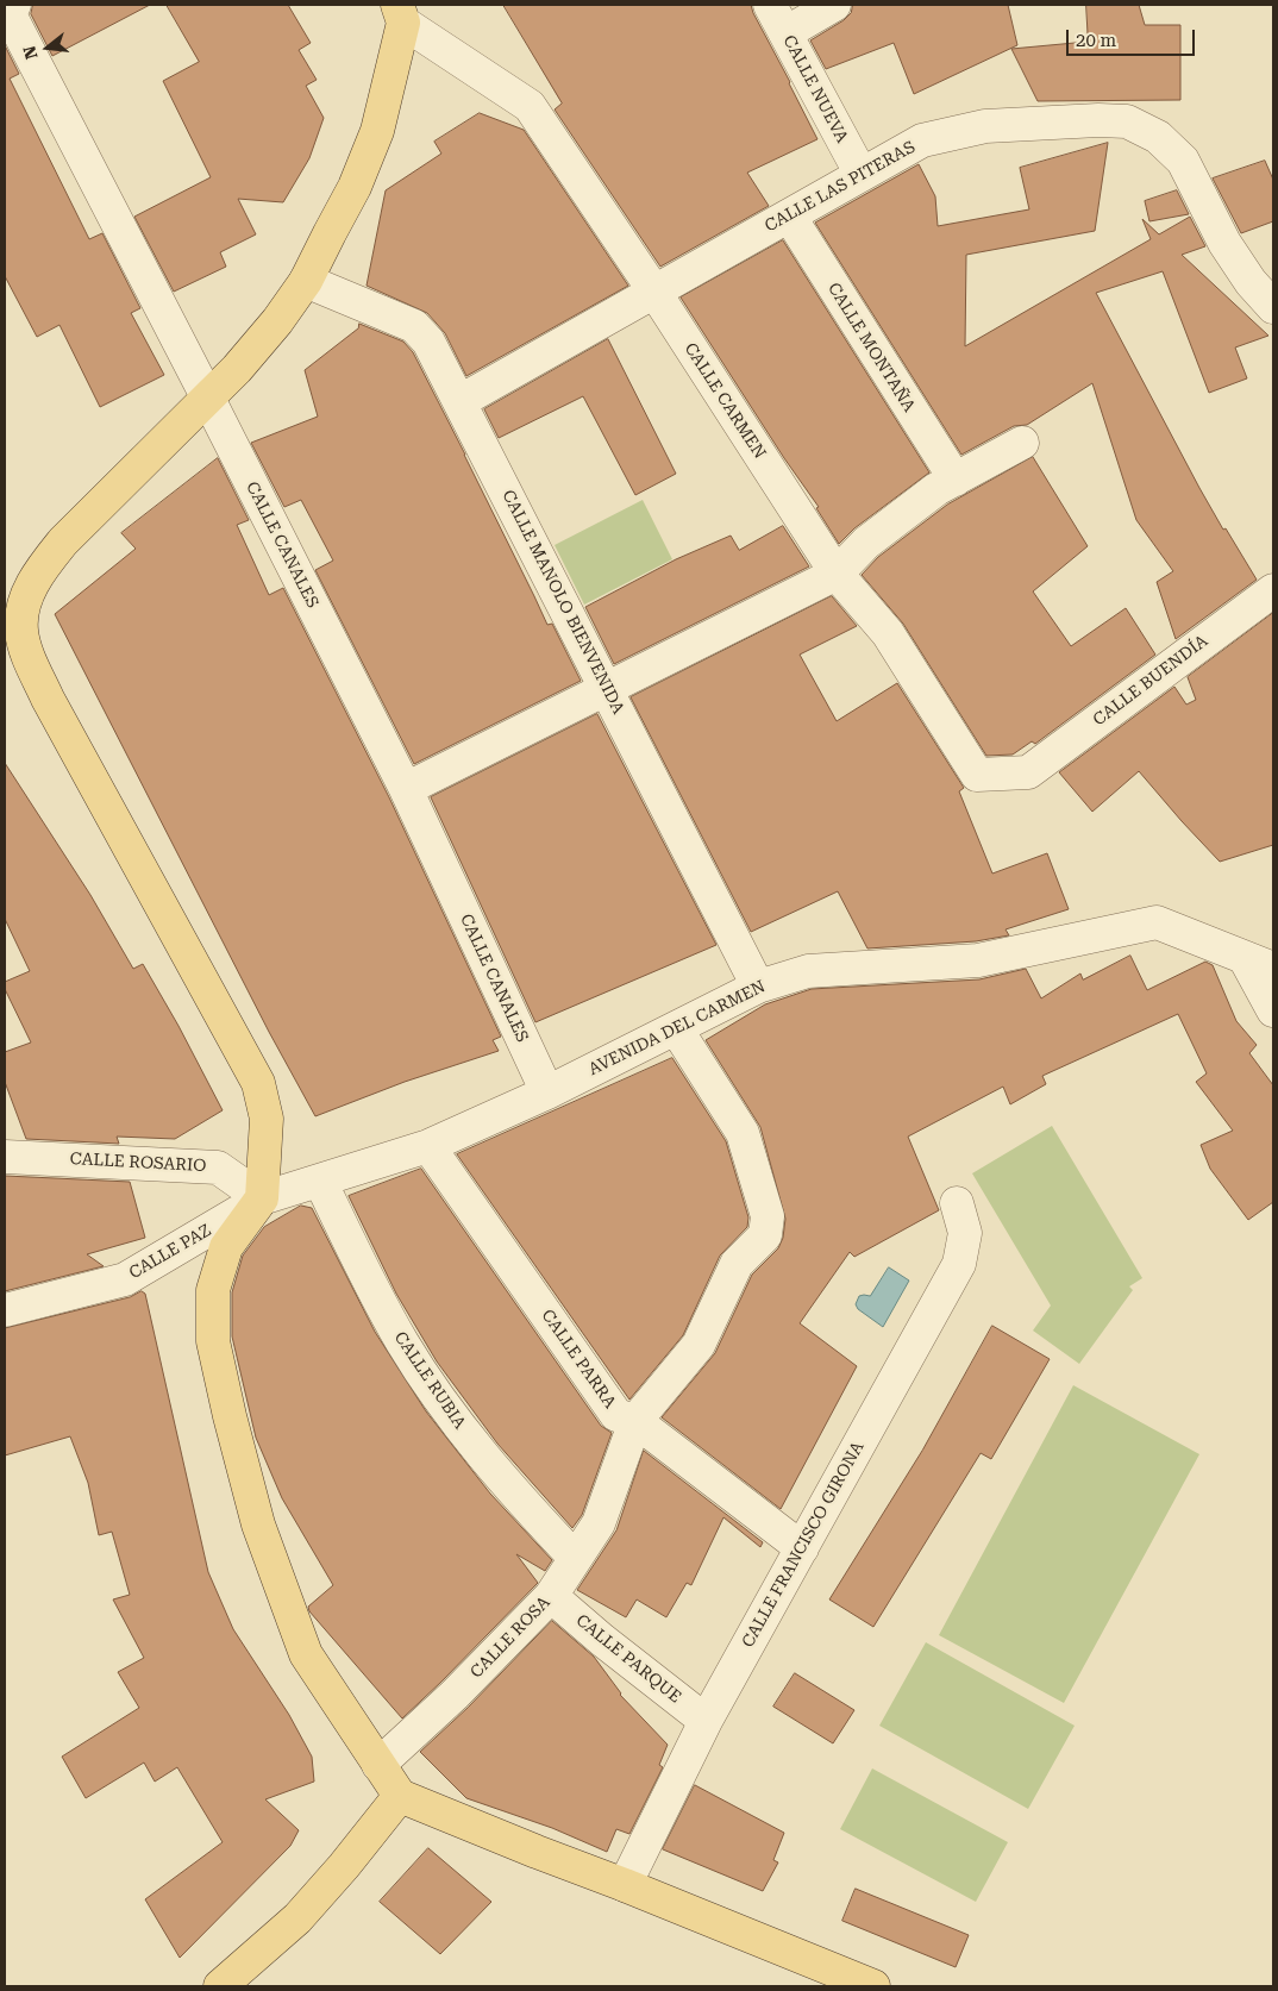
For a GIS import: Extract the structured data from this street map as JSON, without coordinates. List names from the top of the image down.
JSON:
{
  "streets": {
    "street": [
      "CALLE NUEVA",
      "CALLE LAS PITERAS",
      "CALLE MONTAÑA",
      "CALLE CARMEN",
      "CALLE CANALES",
      "CALLE MANOLO BIENVENIDA",
      "CALLE BUENDÍA",
      "AVENIDA DEL CARMEN",
      "CALLE ROSARIO",
      "CALLE PAZ",
      "CALLE PARRA",
      "CALLE RUBIA",
      "CALLE FRANCISCO GIRONA",
      "CALLE ROSA",
      "CALLE PARQUE"
    ]
  },
  "crossings": [
    ["CALLE NUEVA", "CALLE LAS PITERAS"],
    ["CALLE LAS PITERAS", "CALLE MONTAÑA"],
    ["CALLE LAS PITERAS", "CALLE CARMEN"],
    ["CALLE LAS PITERAS", "CALLE MANOLO BIENVENIDA"],
    ["CALLE CARMEN", "CALLE BUENDÍA"],
    ["CALLE CANALES", "AVENIDA DEL CARMEN"],
    ["CALLE MANOLO BIENVENIDA", "AVENIDA DEL CARMEN"],
    ["AVENIDA DEL CARMEN", "CALLE ROSARIO"],
    ["AVENIDA DEL CARMEN", "CALLE PAZ"],
    ["AVENIDA DEL CARMEN", "CALLE PARRA"],
    ["AVENIDA DEL CARMEN", "CALLE RUBIA"],
    ["AVENIDA DEL CARMEN", "CALLE ROSA"],
    ["CALLE ROSARIO", "CALLE PAZ"],
    ["CALLE PARRA", "CALLE FRANCISCO GIRONA"],
    ["CALLE PARRA", "CALLE ROSA"],
    ["CALLE RUBIA", "CALLE ROSA"],
    ["CALLE FRANCISCO GIRONA", "CALLE PARQUE"],
    ["CALLE ROSA", "CALLE PARQUE"]
  ],
  "scale_bar": "20 m",
  "north": "left"
}
